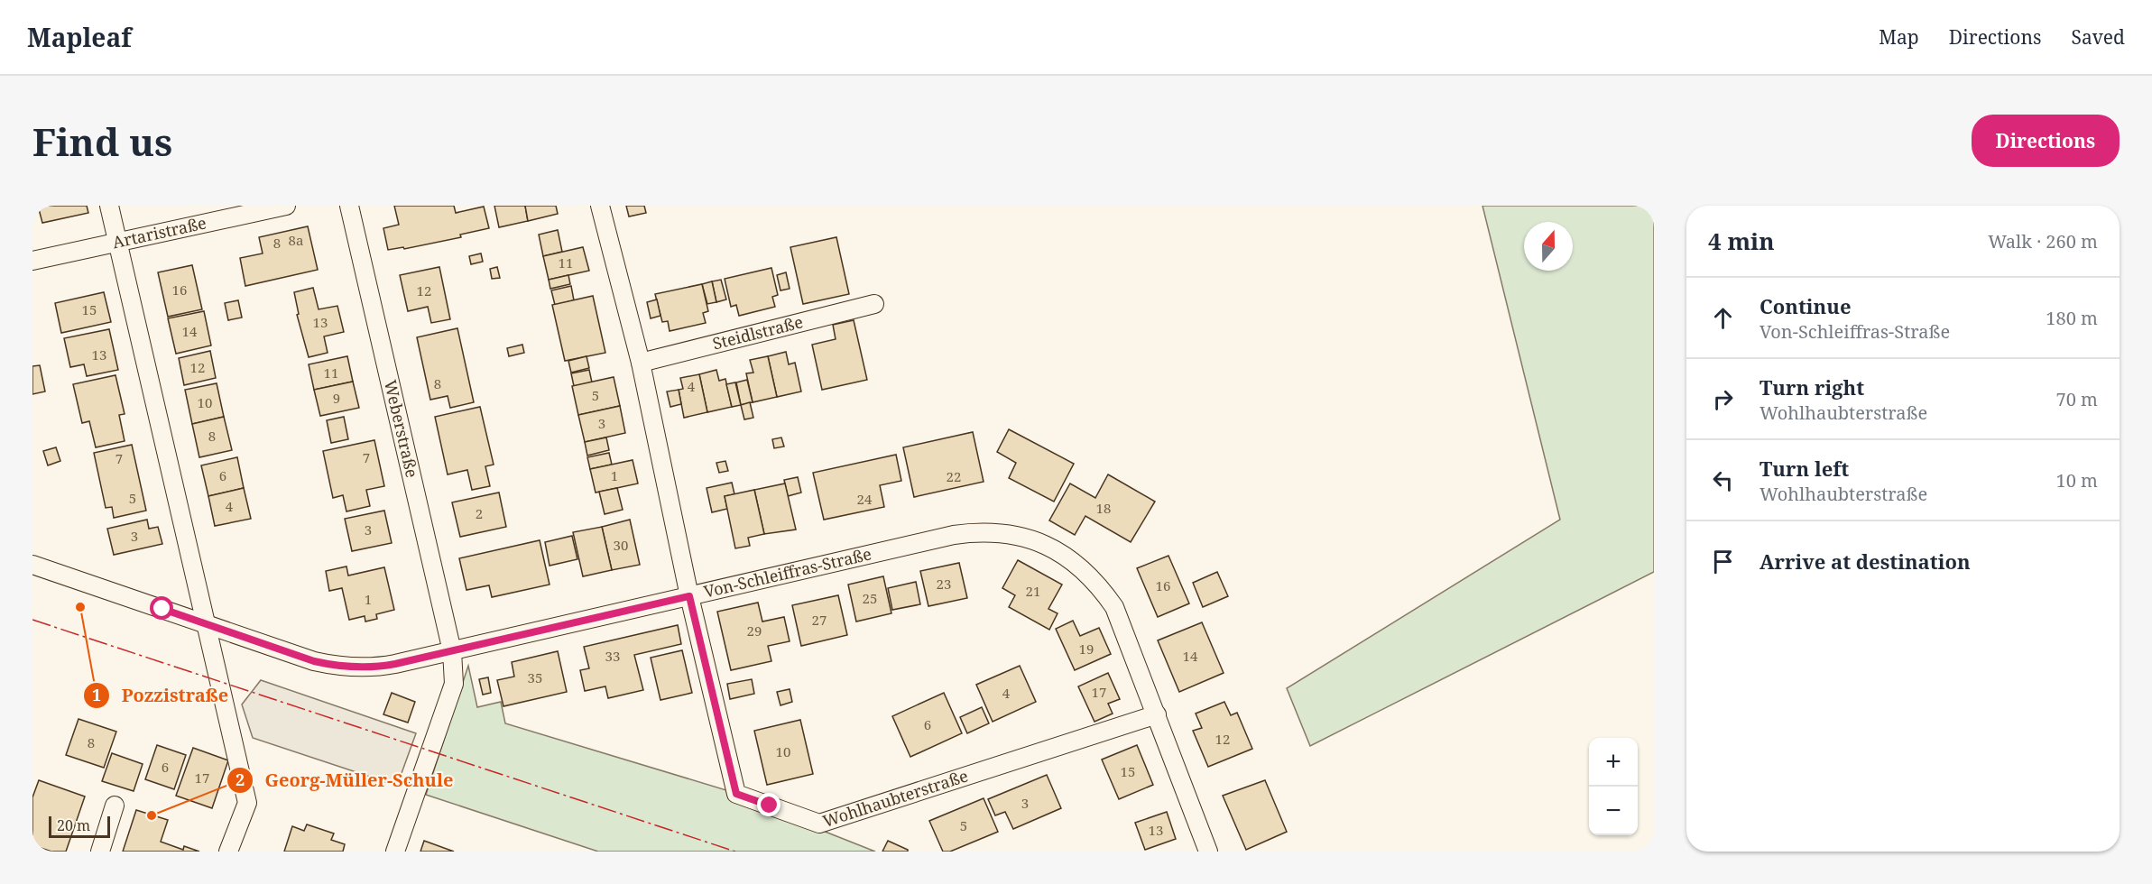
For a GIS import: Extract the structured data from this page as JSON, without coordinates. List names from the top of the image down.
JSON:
{
  "streets": {
    "street": [
      "Artaristraße",
      "Steidlstraße",
      "Weberstraße",
      "Von-Schleiffras-Straße",
      "Wohlhaubterstraße"
    ]
  },
  "crossings": [
    ["Weberstraße", "Von-Schleiffras-Straße"],
    ["Von-Schleiffras-Straße", "Wohlhaubterstraße"]
  ],
  "places": ["Pozzistraße", "Georg-Müller-Schule"],
  "house_numbers": [
    "8a",
    "8",
    "11",
    "16",
    "12",
    "15",
    "13",
    "14",
    "13",
    "12",
    "11",
    "8",
    "4",
    "5",
    "9",
    "10",
    "3",
    "8",
    "7",
    "7",
    "6",
    "1",
    "22",
    "5",
    "24",
    "4",
    "18",
    "2",
    "3",
    "3",
    "30",
    "23",
    "16",
    "21",
    "25",
    "1",
    "27",
    "29",
    "19",
    "33",
    "14",
    "35",
    "17",
    "4",
    "6",
    "12",
    "8",
    "10",
    "6",
    "15",
    "17",
    "3",
    "5",
    "13"
  ],
  "scale_bar": "20 m",
  "north": "top",
  "page": {
    "header": "Mapleaf",
    "nav": ["Map", "Directions", "Saved"],
    "buttons": "Directions",
    "title": "Find us",
    "heading": ["4 min", "Walk · 260 m"],
    "list": [
      ["Continue", "Von-Schleiffras-Straße", "180 m"],
      ["Turn right", "Wohlhaubterstraße", "70 m"],
      ["Turn left", "Wohlhaubterstraße", "10 m"],
      "Arrive at destination"
    ],
    "map_buttons": ["+", "−"],
    "scale": "20 m"
  }
}
